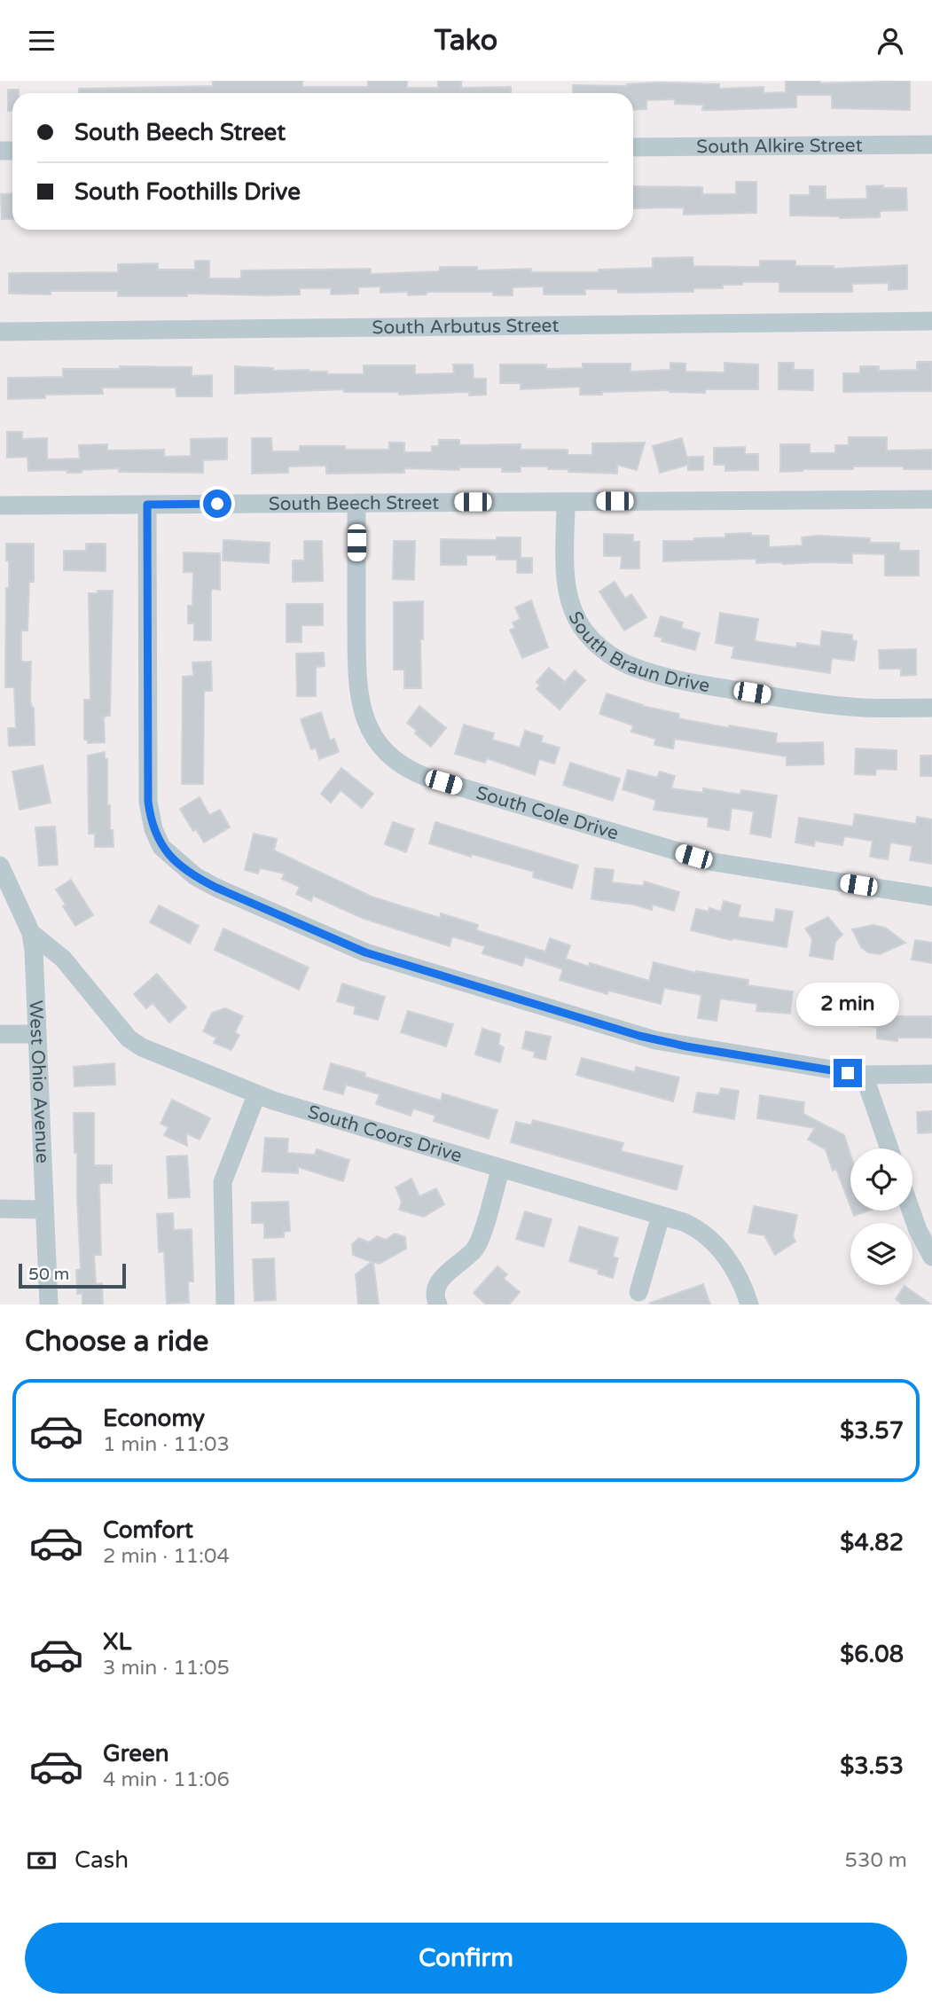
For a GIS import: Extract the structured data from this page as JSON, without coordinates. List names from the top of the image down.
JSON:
{
  "streets": {
    "street": [
      "South Alkire Street",
      "South Arbutus Street",
      "South Beech Street",
      "South Braun Drive",
      "South Cole Drive",
      "West Ohio Avenue",
      "South Coors Drive"
    ]
  },
  "crossings": [
    ["South Beech Street", "South Braun Drive"],
    ["South Beech Street", "South Cole Drive"],
    ["West Ohio Avenue", "South Coors Drive"]
  ],
  "scale_bar": "50 m",
  "page": {
    "header": "Tako",
    "banner": ["South Beech Street", "South Foothills Drive"],
    "bubble": "2 min",
    "scale": "50 m",
    "heading": "Choose a ride",
    "list": [
      {
        "name": "Economy",
        "note": "1 min · 11:03",
        "value": "$3.57"
      },
      {
        "name": "Comfort",
        "note": "2 min · 11:04",
        "value": "$4.82"
      },
      {
        "name": "XL",
        "note": "3 min · 11:05",
        "value": "$6.08"
      },
      {
        "name": "Green",
        "note": "4 min · 11:06",
        "value": "$3.53"
      }
    ],
    "pay": ["Cash", "530 m"],
    "buttons": "Confirm"
  }
}
